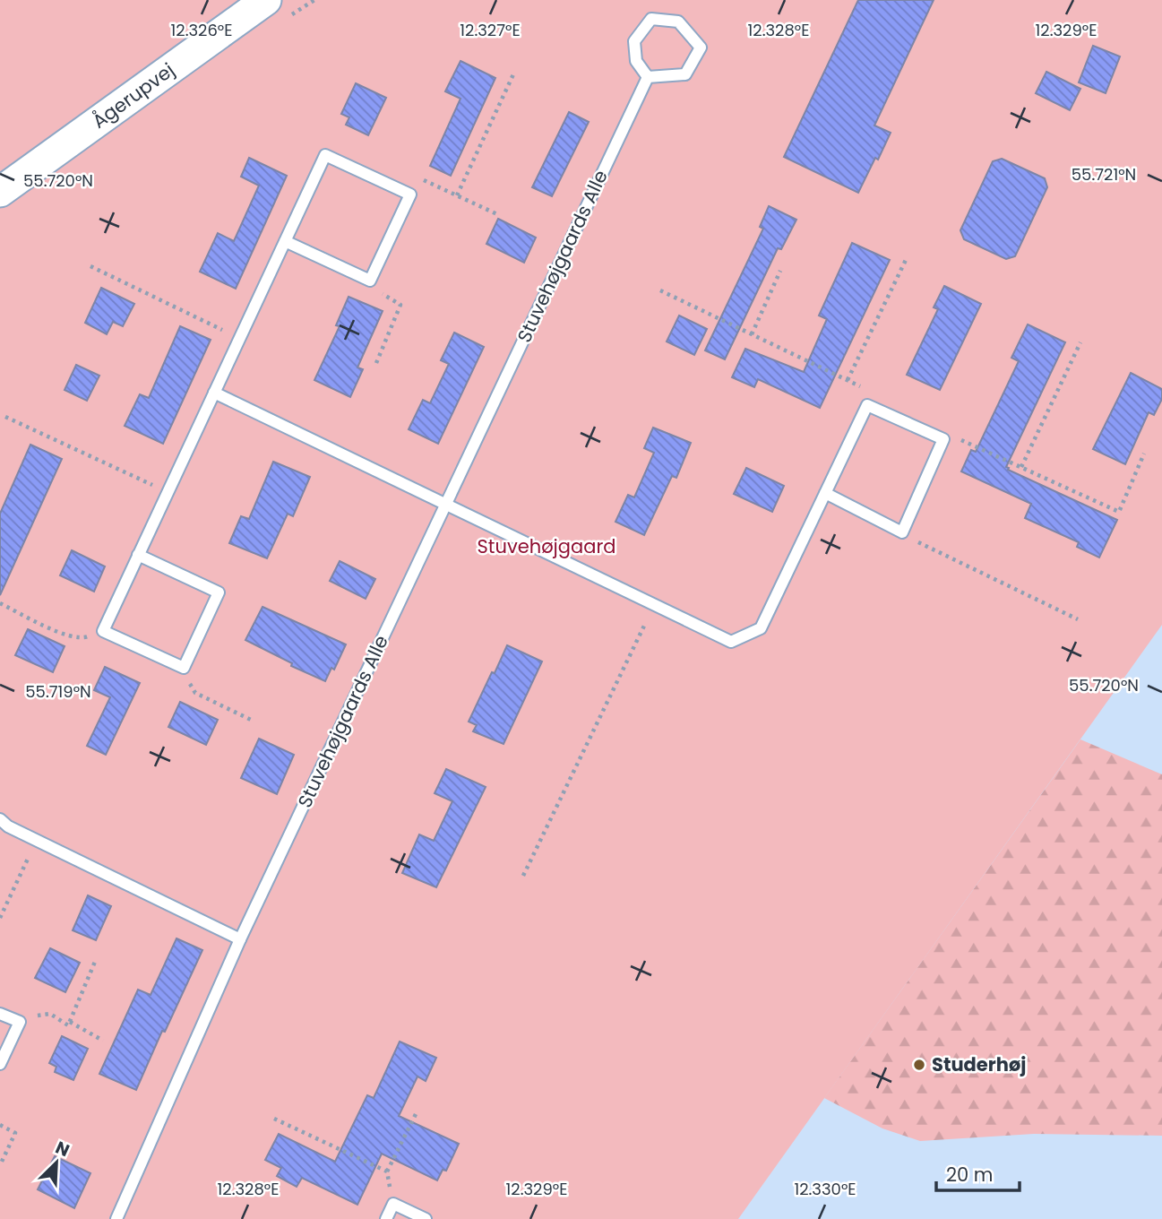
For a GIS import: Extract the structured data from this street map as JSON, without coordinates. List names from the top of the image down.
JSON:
{
  "streets": {
    "street": ["Ågerupvej"],
    "lane": ["Stuvehøjgaards Alle"]
  },
  "parks": ["Stuvehøjgaard"],
  "places": ["Studerhøj"],
  "scale_bar": "20 m",
  "north": "top right",
  "coordinates": [
    "12.327°E",
    "12.328°E",
    "12.326°E",
    "12.329°E",
    "55.721°N",
    "55.720°N",
    "55.719°N",
    "12.330°E"
  ]
}
